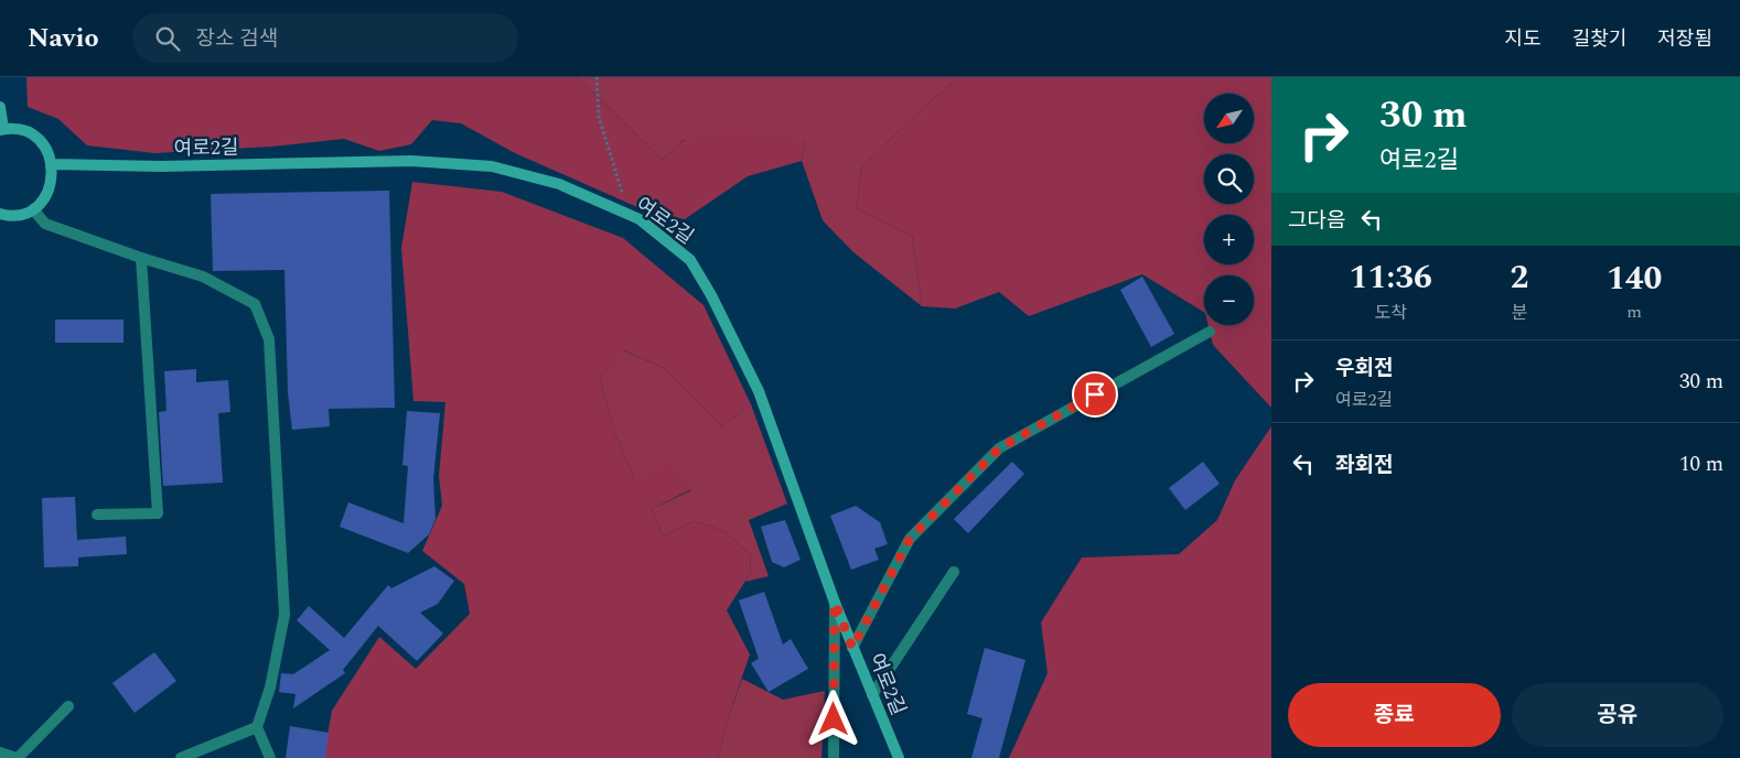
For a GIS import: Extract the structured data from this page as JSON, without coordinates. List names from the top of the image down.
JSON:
{
  "streets": {
    "street": ["여로2길"]
  },
  "north": "bottom left",
  "page": {
    "header": "Navio",
    "search": "장소 검색",
    "nav": ["지도", "길찾기", "저장됨"],
    "turn": ["30 m", "여로2길"],
    "map_buttons": ["+", "−"],
    "then": "그다음",
    "eta": [
      "11:36",
      "도착",
      "2",
      "분",
      "140",
      "m"
    ],
    "list": [
      {
        "name": "우회전",
        "note": "여로2길",
        "value": "30 m"
      },
      {
        "name": "좌회전",
        "value": "10 m"
      }
    ],
    "buttons": ["종료", "공유"]
  }
}
